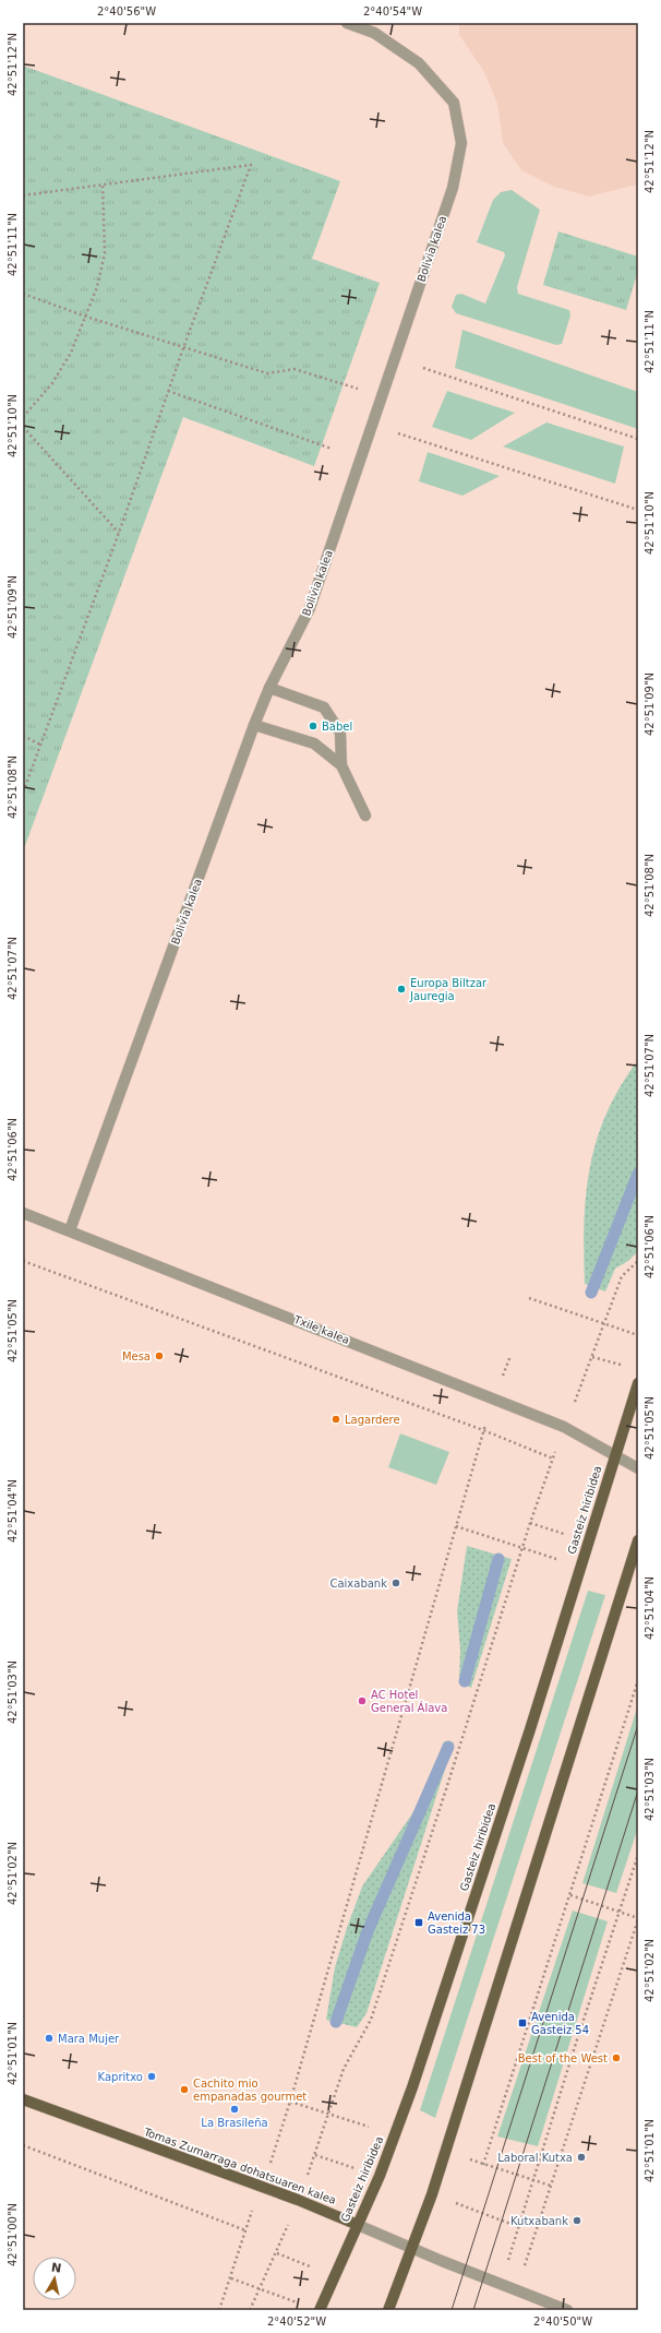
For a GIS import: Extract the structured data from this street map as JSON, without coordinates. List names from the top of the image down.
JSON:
{
  "streets": {
    "main road": ["Gasteiz hiribidea", "Tomas Zumarraga dohatsuaren kalea"],
    "street": ["Bolivia kalea", "Txile kalea"]
  },
  "crossings": [
    ["Bolivia kalea", "Txile kalea"],
    ["Txile kalea", "Gasteiz hiribidea"],
    ["Gasteiz hiribidea", "Tomas Zumarraga dohatsuaren kalea"]
  ],
  "places": {
    "other": [
      "Babel",
      "Europa Biltzar Jauregia",
      "Mesa",
      "Lagardere",
      "Caixabank",
      "AC Hotel General Álava",
      "Mara Mujer",
      "Best of the West",
      "Kapritxo",
      "Cachito mio empanadas gourmet",
      "La Brasileña",
      "Laboral Kutxa",
      "Kutxabank"
    ],
    "transit": ["Avenida Gasteiz 73", "Avenida Gasteiz 54"]
  },
  "north": "top",
  "coordinates": [
    "2°40'56\"W",
    "2°40'54\"W",
    "42°51'12\"N",
    "42°51'11\"N",
    "42°51'10\"N",
    "42°51'09\"N",
    "42°51'08\"N",
    "42°51'07\"N",
    "42°51'06\"N",
    "42°51'05\"N",
    "42°51'04\"N",
    "42°51'03\"N",
    "42°51'02\"N",
    "42°51'01\"N",
    "42°51'00\"N",
    "2°40'52\"W",
    "2°40'50\"W"
  ]
}
